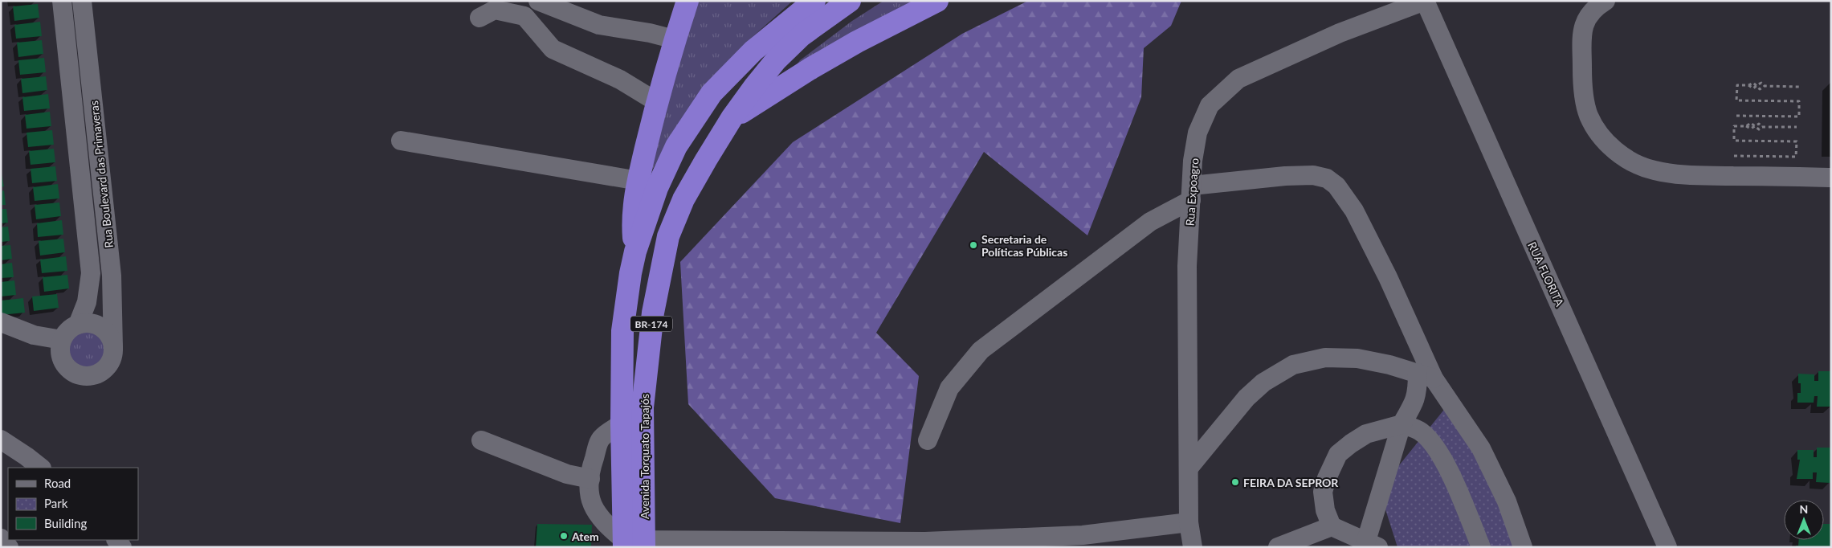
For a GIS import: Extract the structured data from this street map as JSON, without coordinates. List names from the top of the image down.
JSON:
{
  "streets": {
    "highway": ["BR-174", "Avenida Torquato Tapajós"],
    "street": ["Rua Boulevard das Primaveras", "Rua Expoagro", "RUA FLORITA"]
  },
  "crossings": [
    ["Rua Expoagro", "RUA FLORITA"]
  ],
  "places": ["Secretaria de Políticas Públicas", "FEIRA DA SEPROR", "Atem"],
  "legend": ["Road", "Park", "Building"],
  "north": "top"
}
